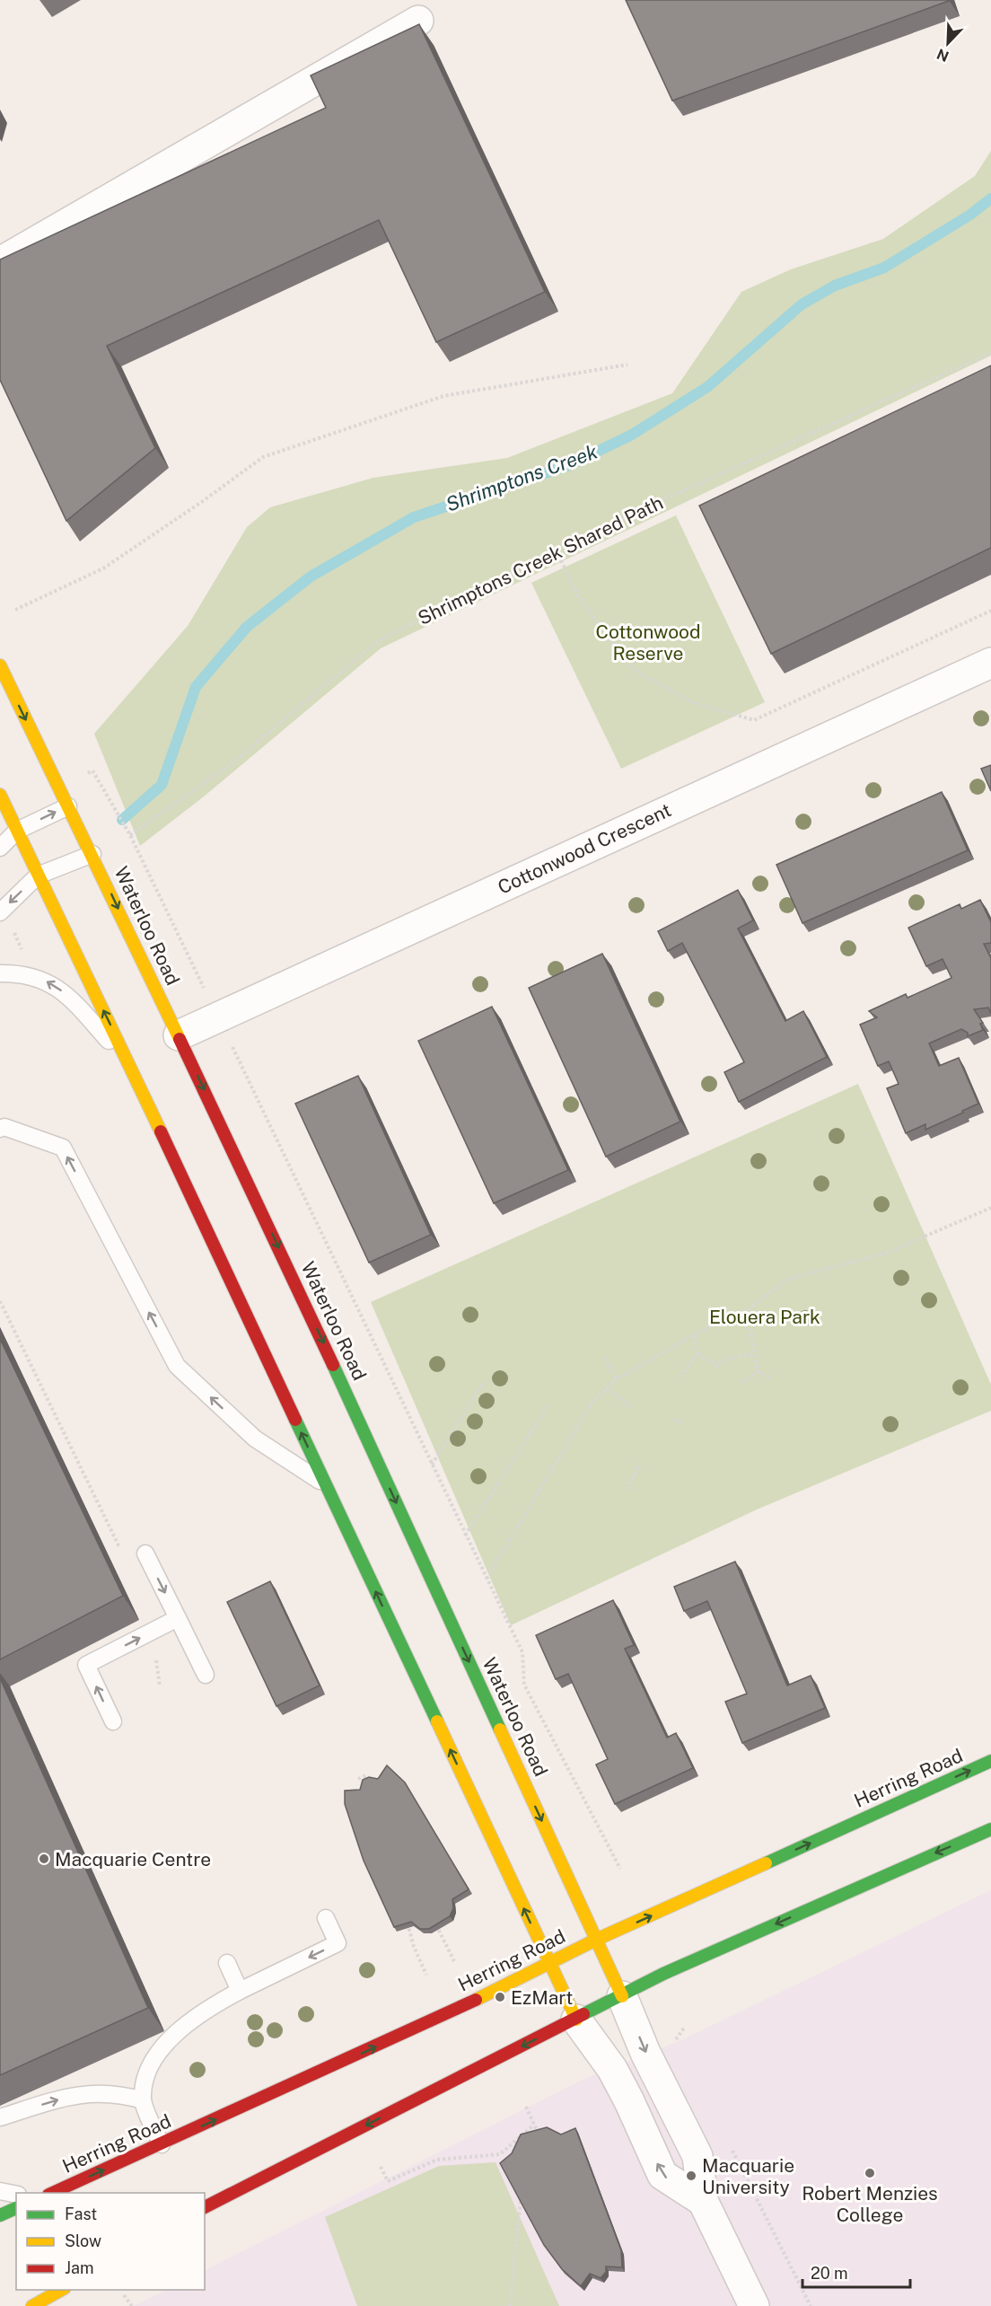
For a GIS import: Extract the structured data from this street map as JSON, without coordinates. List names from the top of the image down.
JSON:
{
  "streets": {
    "street": ["Cottonwood Crescent", "Waterloo Road", "Herring Road"],
    "path": ["Shrimptons Creek Shared Path"]
  },
  "crossings": [
    ["Cottonwood Crescent", "Waterloo Road"],
    ["Waterloo Road", "Herring Road"]
  ],
  "water": ["Shrimptons Creek"],
  "parks": ["Cottonwood Reserve", "Elouera Park"],
  "places": [
    "Macquarie Centre",
    "EzMart",
    "Robert Menzies College",
    "Macquarie University"
  ],
  "legend": ["Fast", "Slow", "Jam"],
  "scale_bar": "20 m",
  "north": "bottom left"
}
